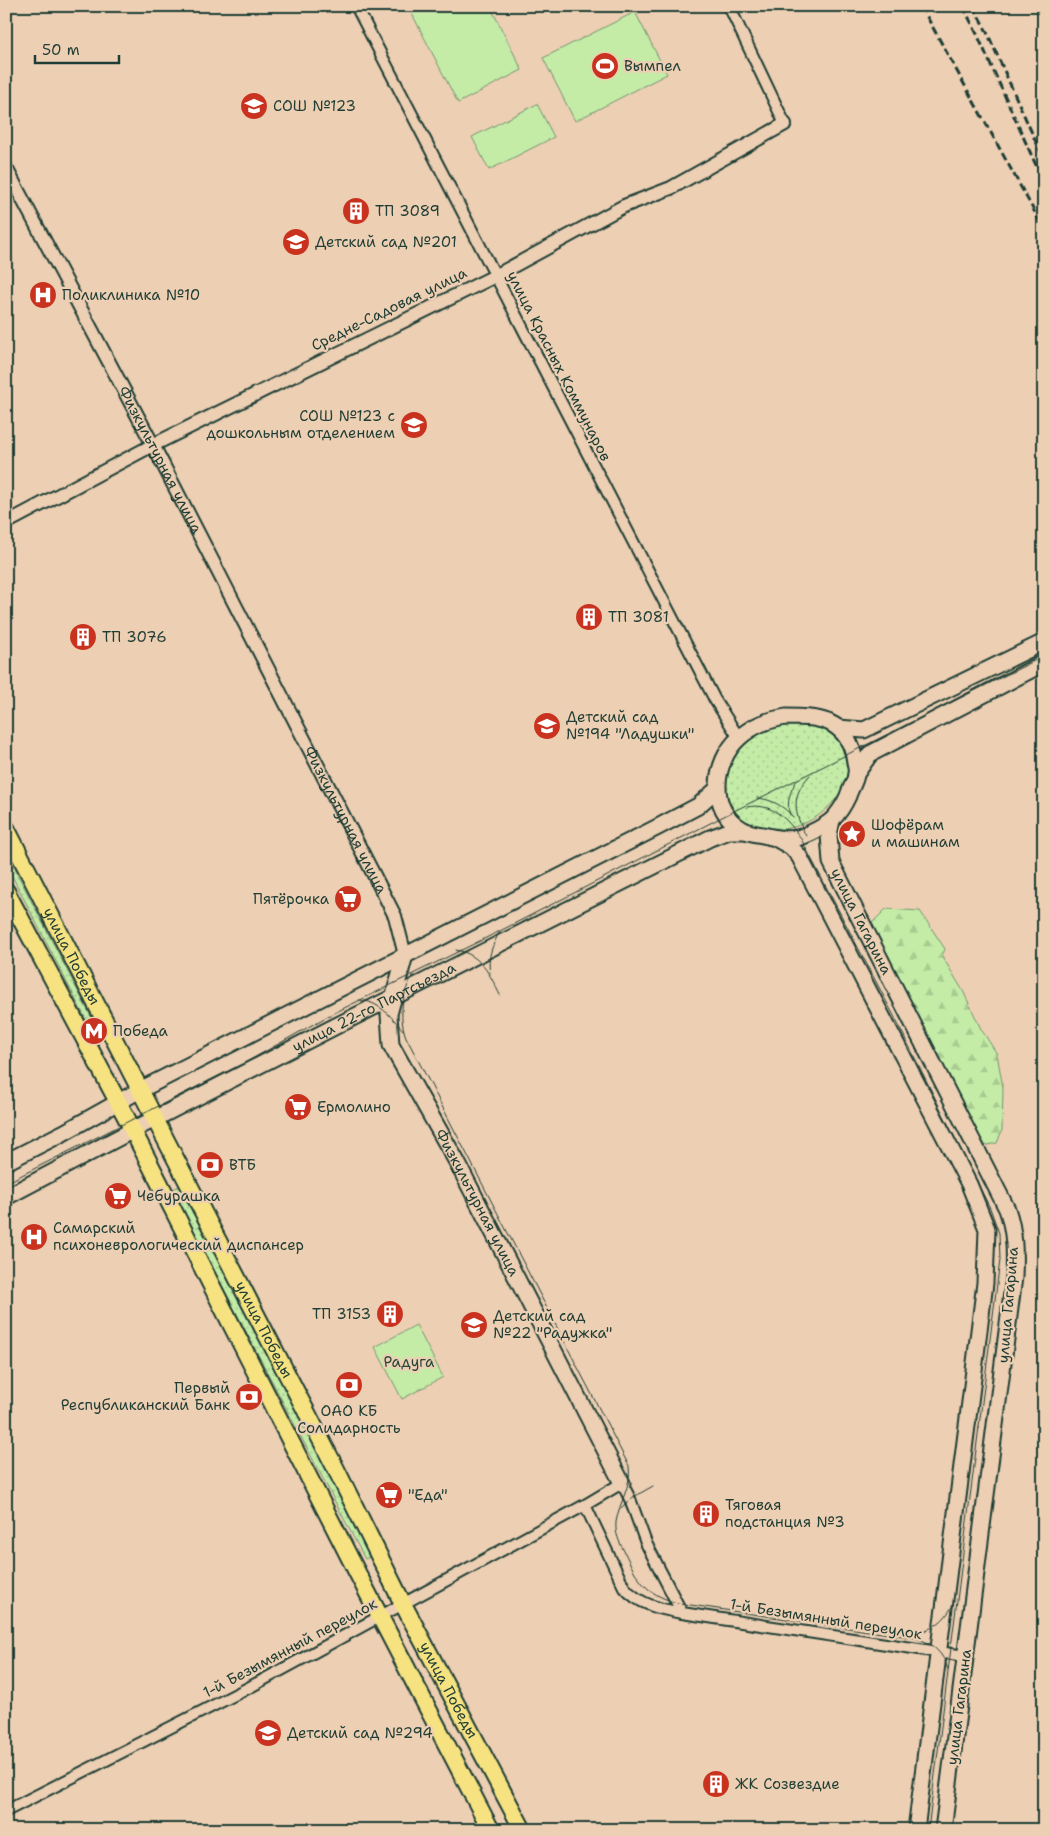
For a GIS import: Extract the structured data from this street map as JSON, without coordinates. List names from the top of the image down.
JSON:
{
  "streets": {
    "main road": [
      "Физкультурная улица",
      "улица Гагарина",
      "улица Победы",
      "улица 22-го Партсъезда"
    ],
    "street": ["Средне-Садовая улица", "улица Красных Коммунаров", "1-й Безымянный переулок"]
  },
  "crossings": [
    ["Средне-Садовая улица", "улица Красных Коммунаров"],
    ["Средне-Садовая улица", "Физкультурная улица"],
    ["улица Красных Коммунаров", "улица Гагарина"],
    ["улица Красных Коммунаров", "улица 22-го Партсъезда"],
    ["Физкультурная улица", "улица 22-го Партсъезда"],
    ["Физкультурная улица", "1-й Безымянный переулок"],
    ["улица Гагарина", "улица 22-го Партсъезда"],
    ["улица Гагарина", "1-й Безымянный переулок"],
    ["улица Победы", "улица 22-го Партсъезда"],
    ["улица Победы", "1-й Безымянный переулок"]
  ],
  "parks": ["Радyга"],
  "places": {
    "sports": ["Вымпел"],
    "school or university": [
      "СОШ №123",
      "Детский сад №201",
      "СОШ №123 с дошкольным отделением",
      "Детский сад №194 \"Ладушки\"",
      "Детский сад №22 \"Радужка\"",
      "Детский сад №294"
    ],
    "building": [
      "ТП 3089",
      "ТП 3081",
      "ТП 3076",
      "ТП 3153",
      "Тяговая подстанция №3",
      "ЖК Созвездие"
    ],
    "hospital": ["Поликлиника №10", "Самарский психоневрологический диспансер"],
    "place": ["Шофёрам и машинам"],
    "supermarket": [
      "Пятёрочка",
      "Ермолино",
      "Чебурашка",
      "\"Еда\""
    ],
    "metro station": ["Победа"],
    "bank": ["ВТБ", "ОАО КБ Солидарность", "Первый Республиканский Банк"]
  },
  "scale_bar": "50 m"
}
